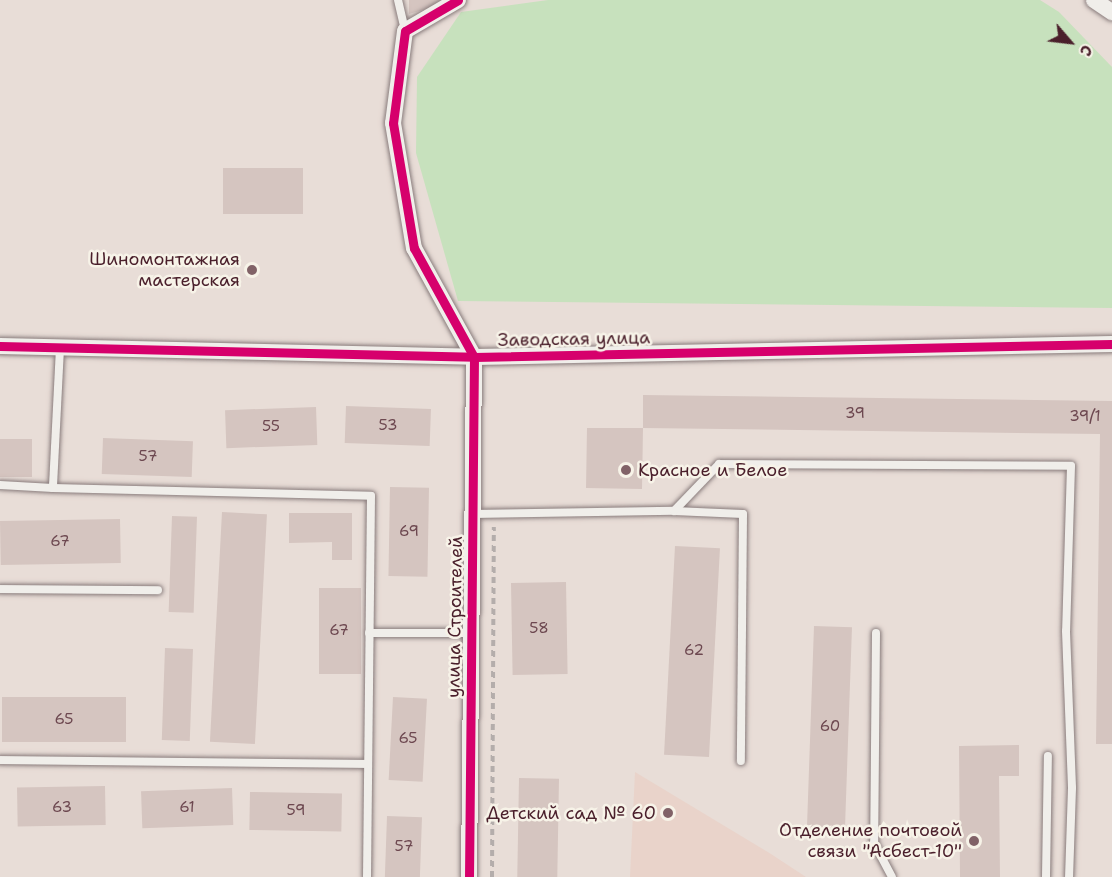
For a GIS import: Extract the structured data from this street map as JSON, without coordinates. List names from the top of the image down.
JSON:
{
  "streets": {
    "street": ["Заводская улица", "улица Строителей"]
  },
  "crossings": [
    ["Заводская улица", "улица Строителей"]
  ],
  "places": [
    "Шиномонтажная мастерская",
    "Красное и Белое",
    "Детский сад № 60",
    "Отделение почтовой связи \"Асбест-10\""
  ],
  "house_numbers": [
    "39",
    "39/1",
    "53",
    "55",
    "57",
    "69",
    "67",
    "58",
    "67",
    "62",
    "65",
    "60",
    "65",
    "63",
    "61",
    "59",
    "57"
  ],
  "north": "bottom right"
}
